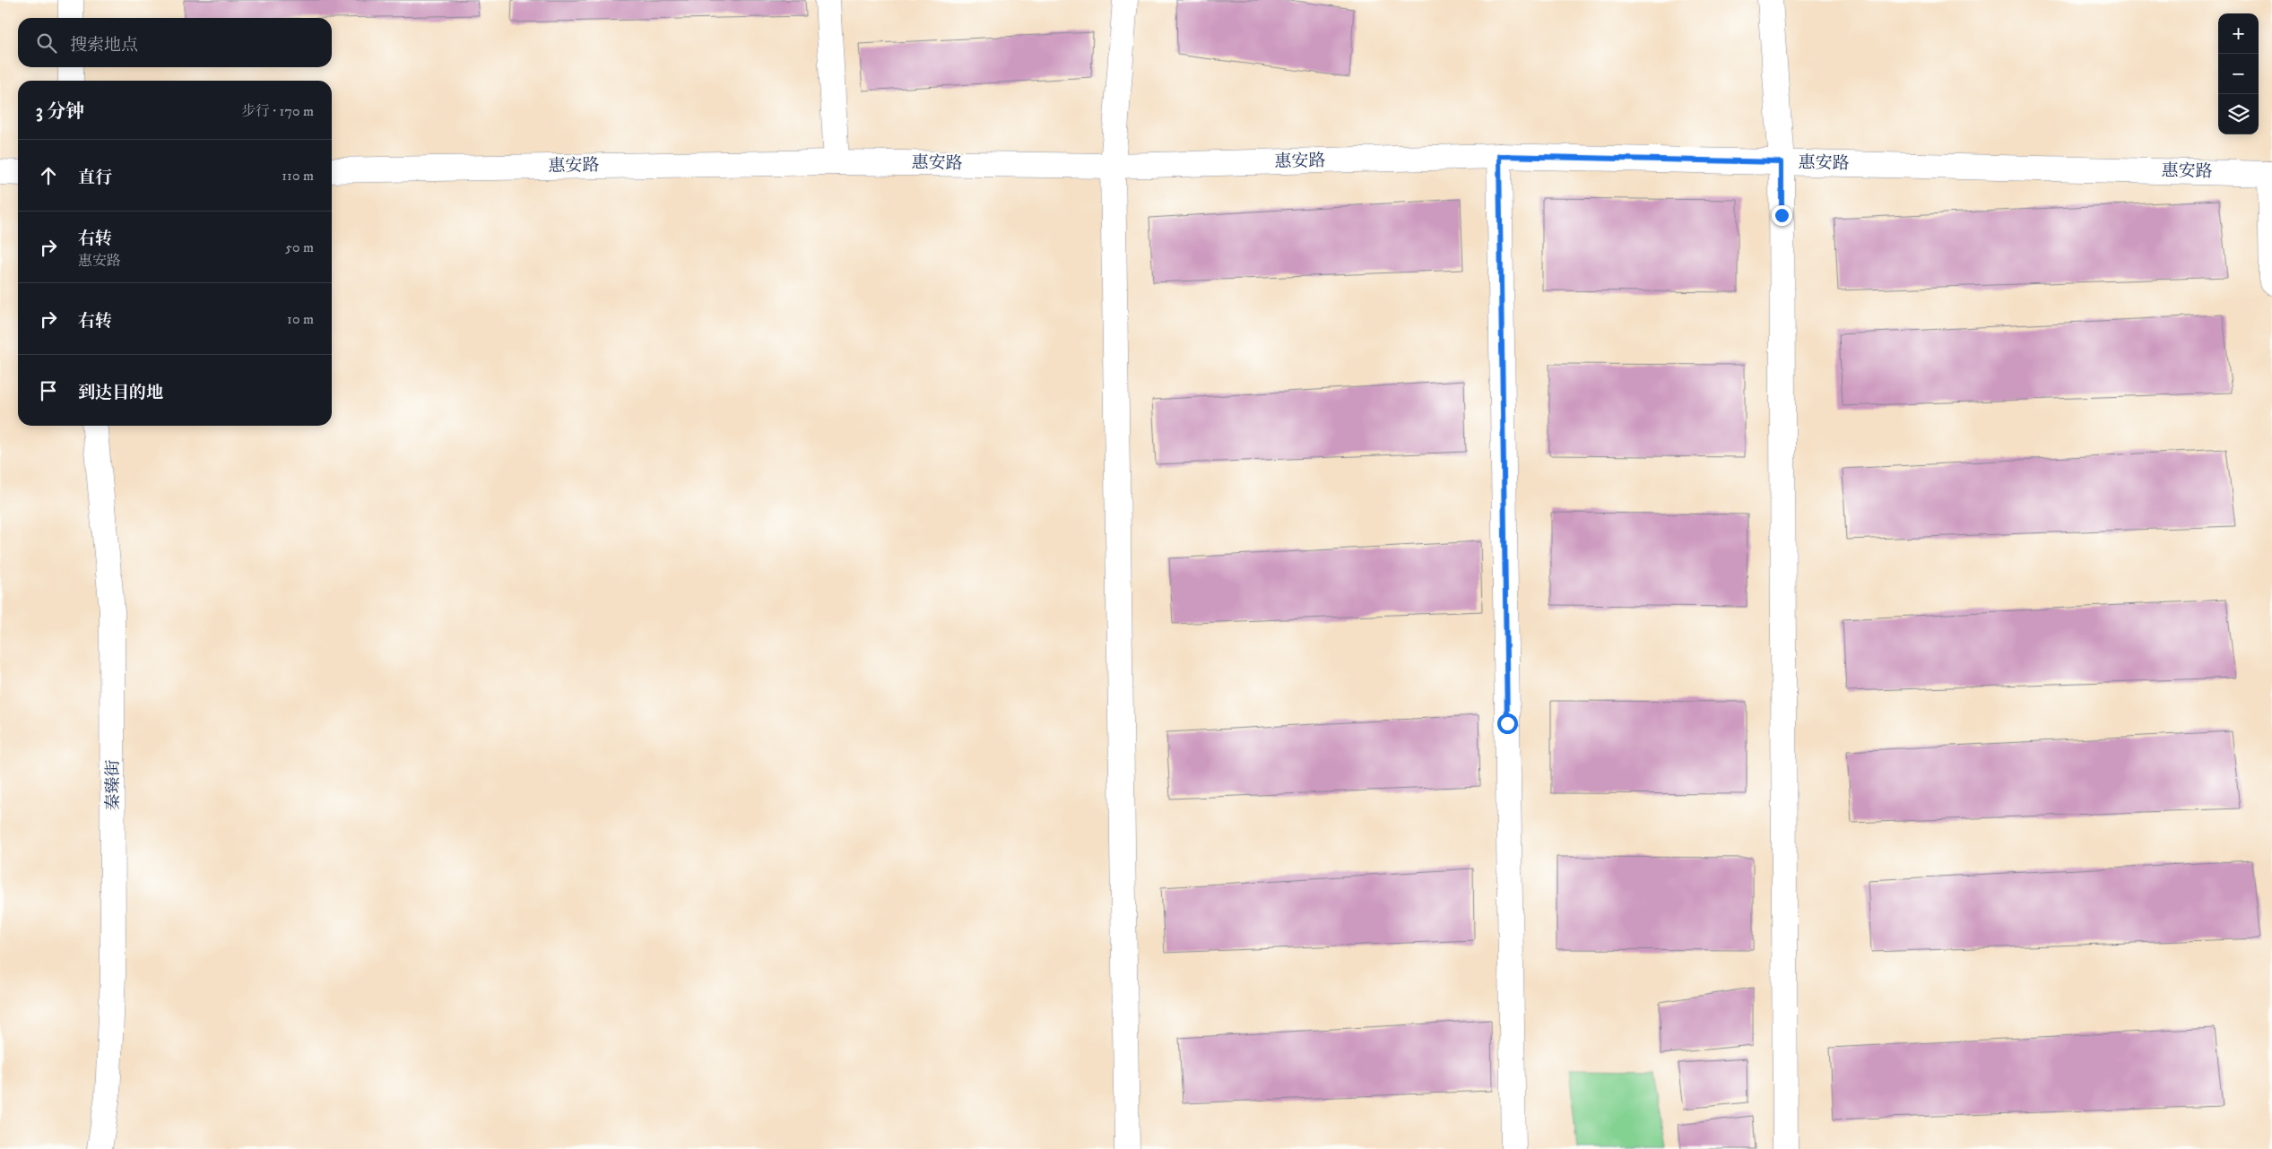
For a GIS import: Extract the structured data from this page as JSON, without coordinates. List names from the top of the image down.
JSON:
{
  "streets": {
    "street": ["惠安路", "秦臻街"]
  },
  "page": {
    "map_buttons": ["+", "−"],
    "search": "搜索地点",
    "heading": ["3 分钟", "步行 · 170 m"],
    "list": [
      ["直行", "110 m"],
      ["右转", "惠安路", "50 m"],
      ["右转", "10 m"],
      "到达目的地"
    ]
  }
}
